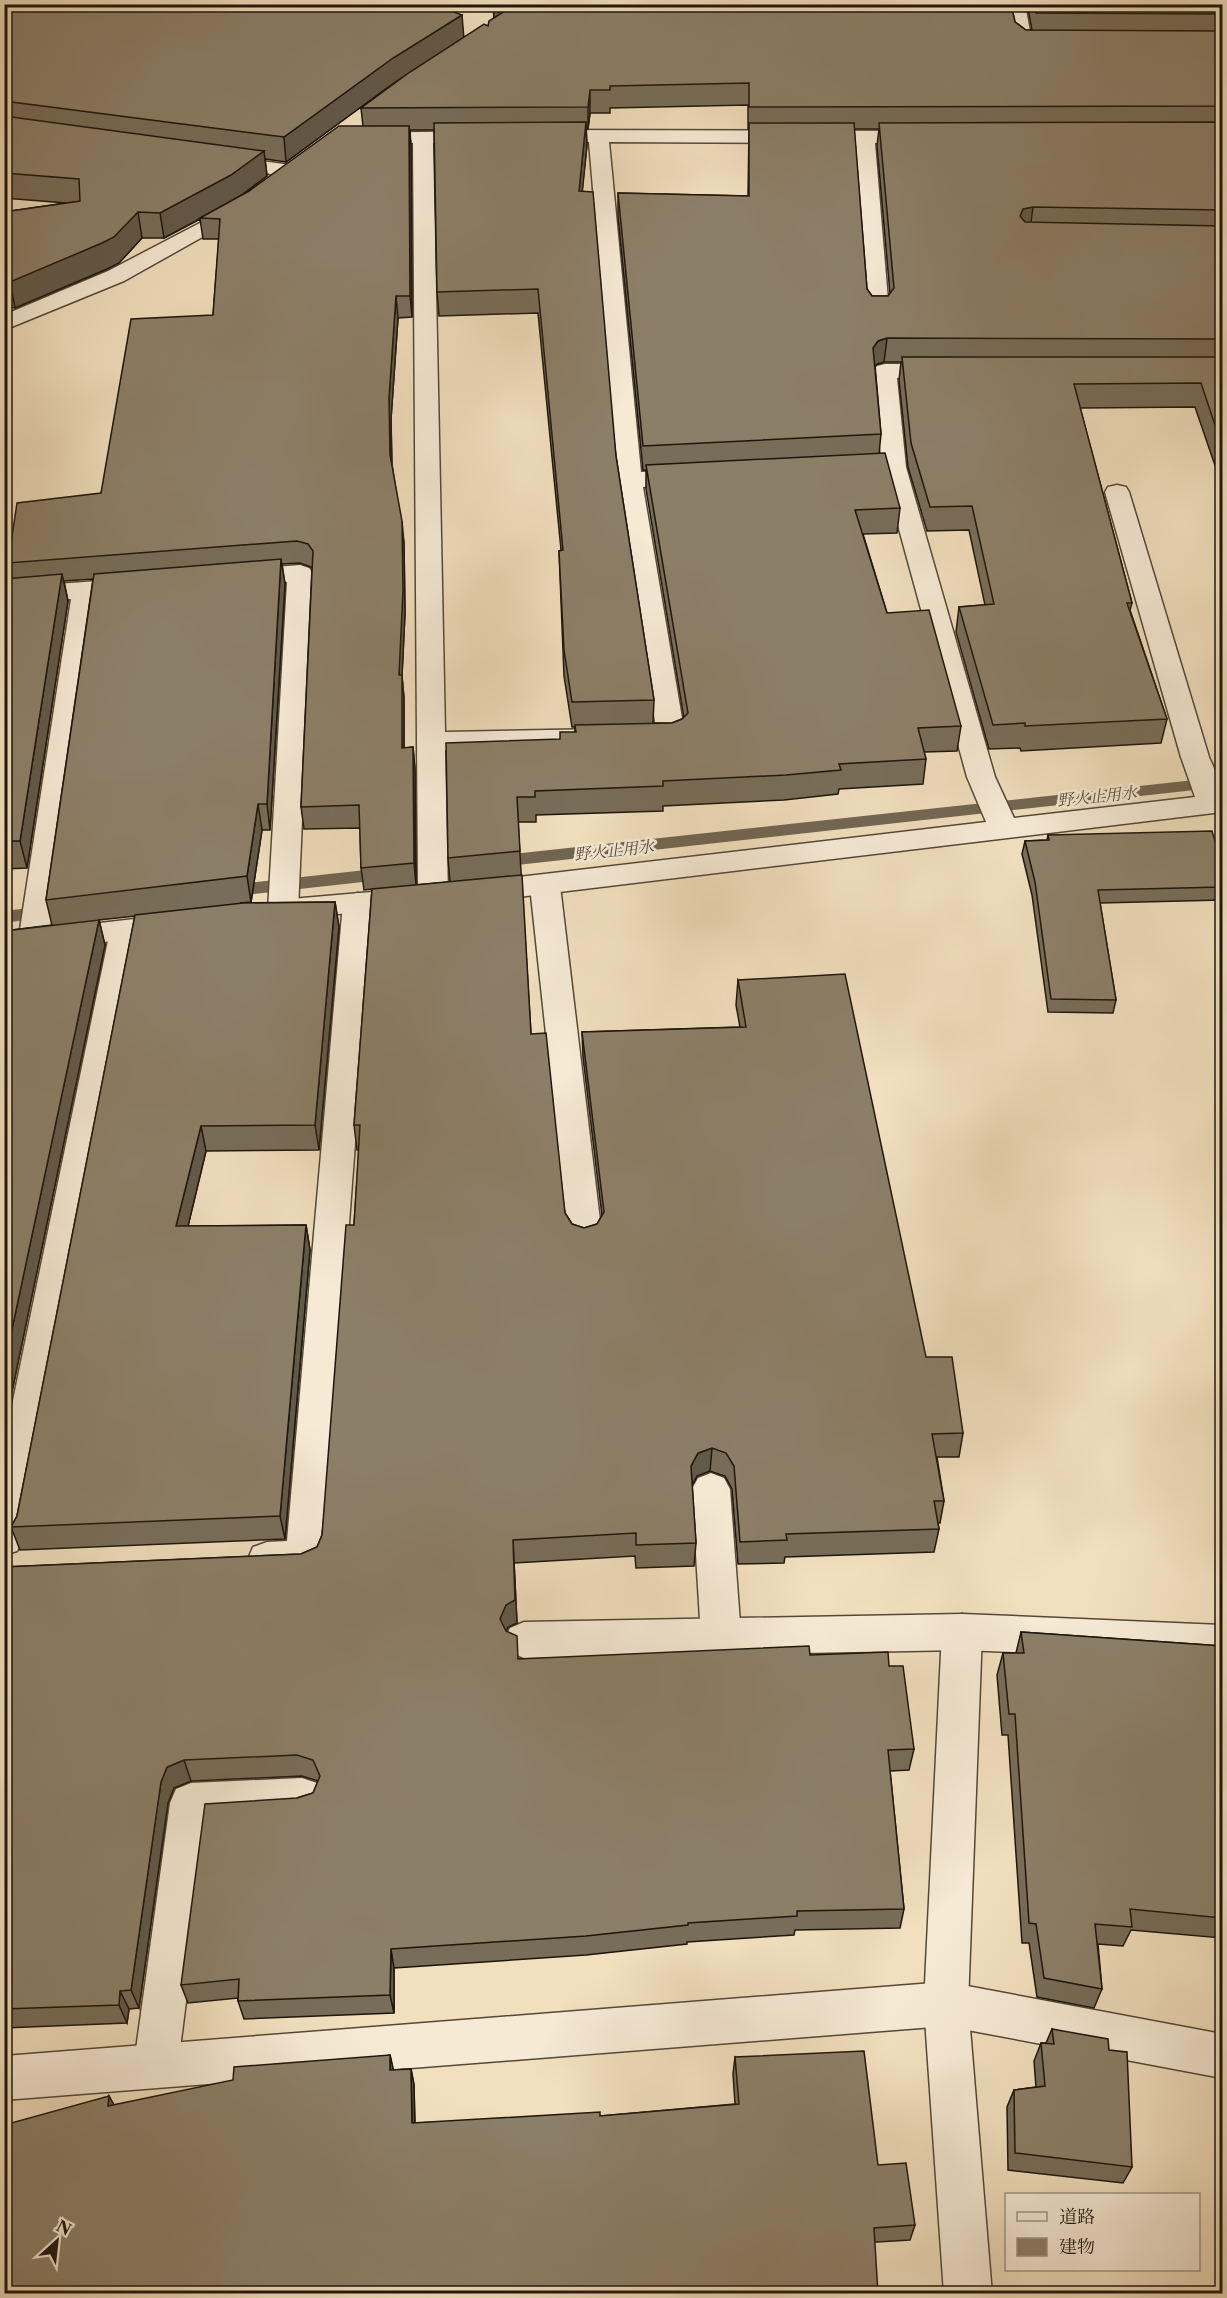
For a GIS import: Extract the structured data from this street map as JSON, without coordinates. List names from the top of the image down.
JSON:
{
  "water": ["野火止用水"],
  "legend": ["道路", "建物"],
  "north": "top right"
}
